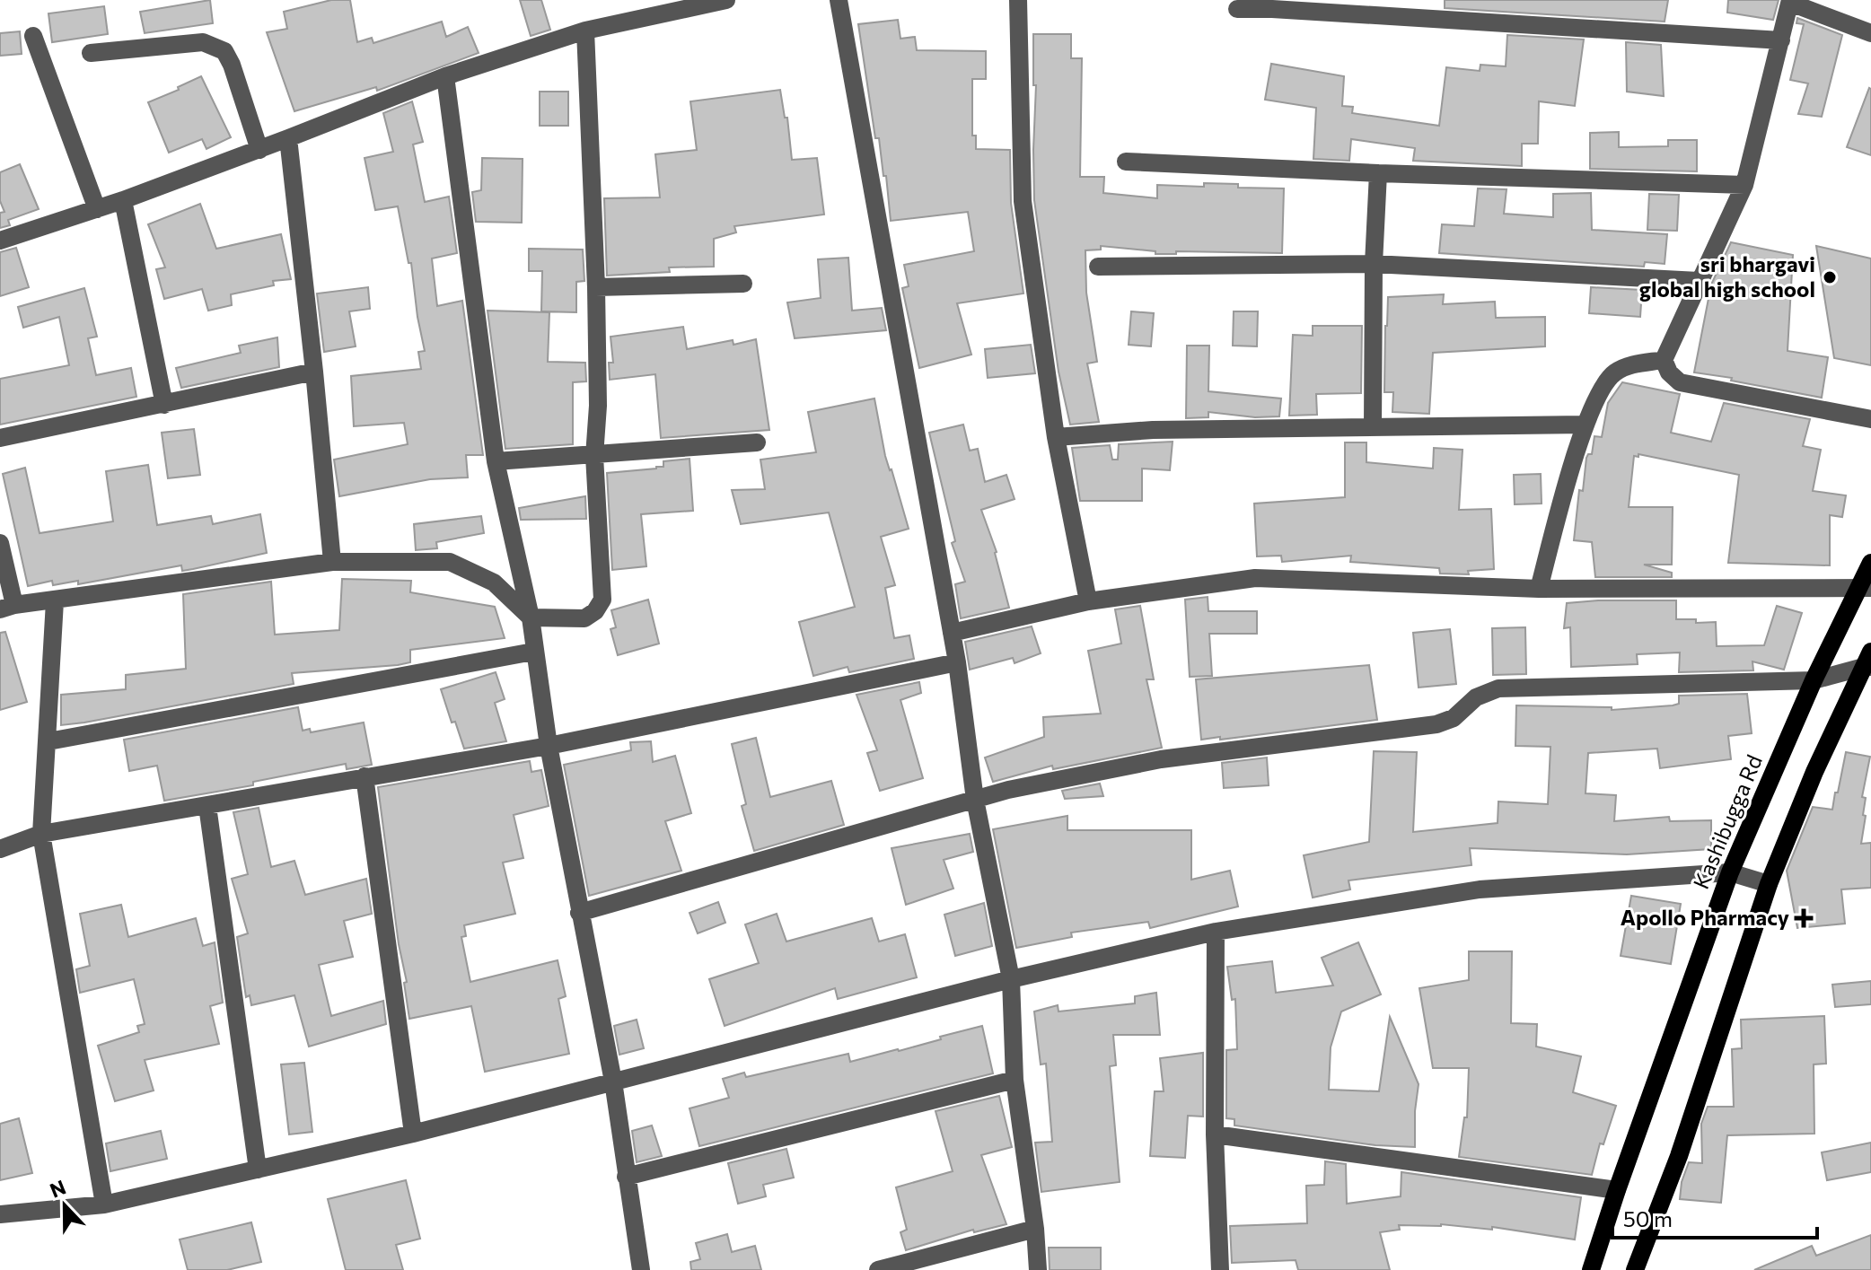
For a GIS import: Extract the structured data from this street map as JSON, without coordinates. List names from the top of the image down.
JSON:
{
  "streets": {
    "main road": ["Kashibugga Rd"]
  },
  "places": {
    "other": ["sri bhargavi global high school"],
    "health": ["Apollo Pharmacy"]
  },
  "scale_bar": "50 m",
  "north": "top"
}
